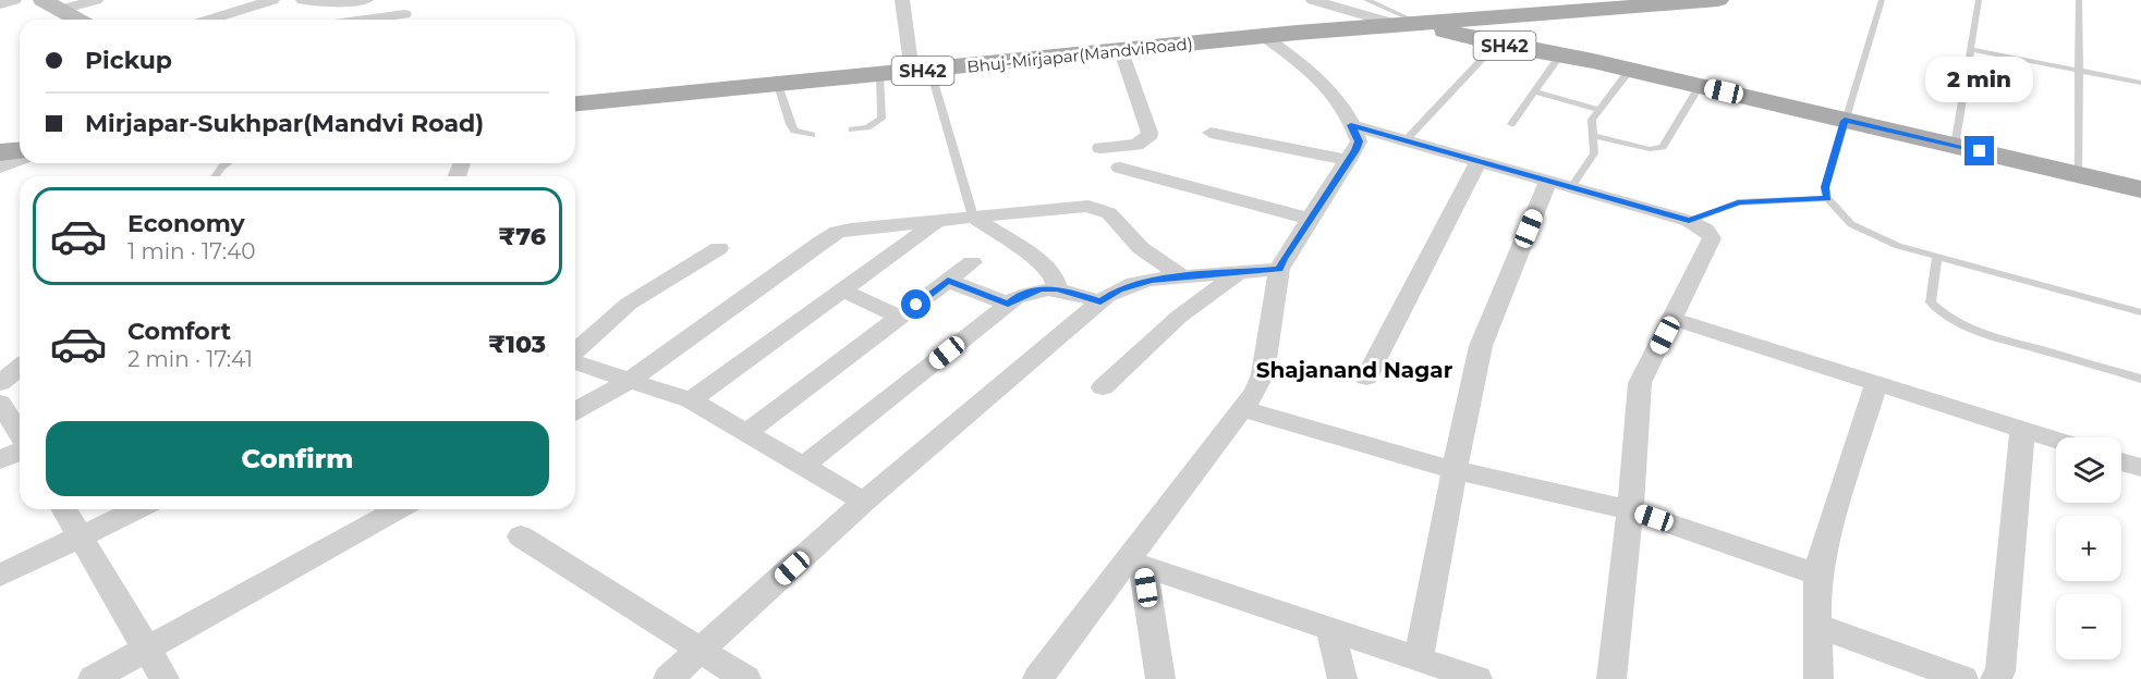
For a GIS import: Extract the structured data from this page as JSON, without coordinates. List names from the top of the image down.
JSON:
{
  "streets": {
    "main road": ["SH42", "Bhuj-Mirjapar(MandviRoad)"]
  },
  "crossings": [
    ["SH42", "Bhuj-Mirjapar(MandviRoad)"]
  ],
  "districts": ["Shajanand Nagar"],
  "page": {
    "banner": ["Pickup", "Mirjapar-Sukhpar(Mandvi Road)"],
    "bubble": "2 min",
    "list": [
      {
        "name": "Economy",
        "note": "1 min · 17:40",
        "value": "₹76"
      },
      {
        "name": "Comfort",
        "note": "2 min · 17:41",
        "value": "₹103"
      }
    ],
    "buttons": "Confirm",
    "map_buttons": ["+", "−"]
  }
}
